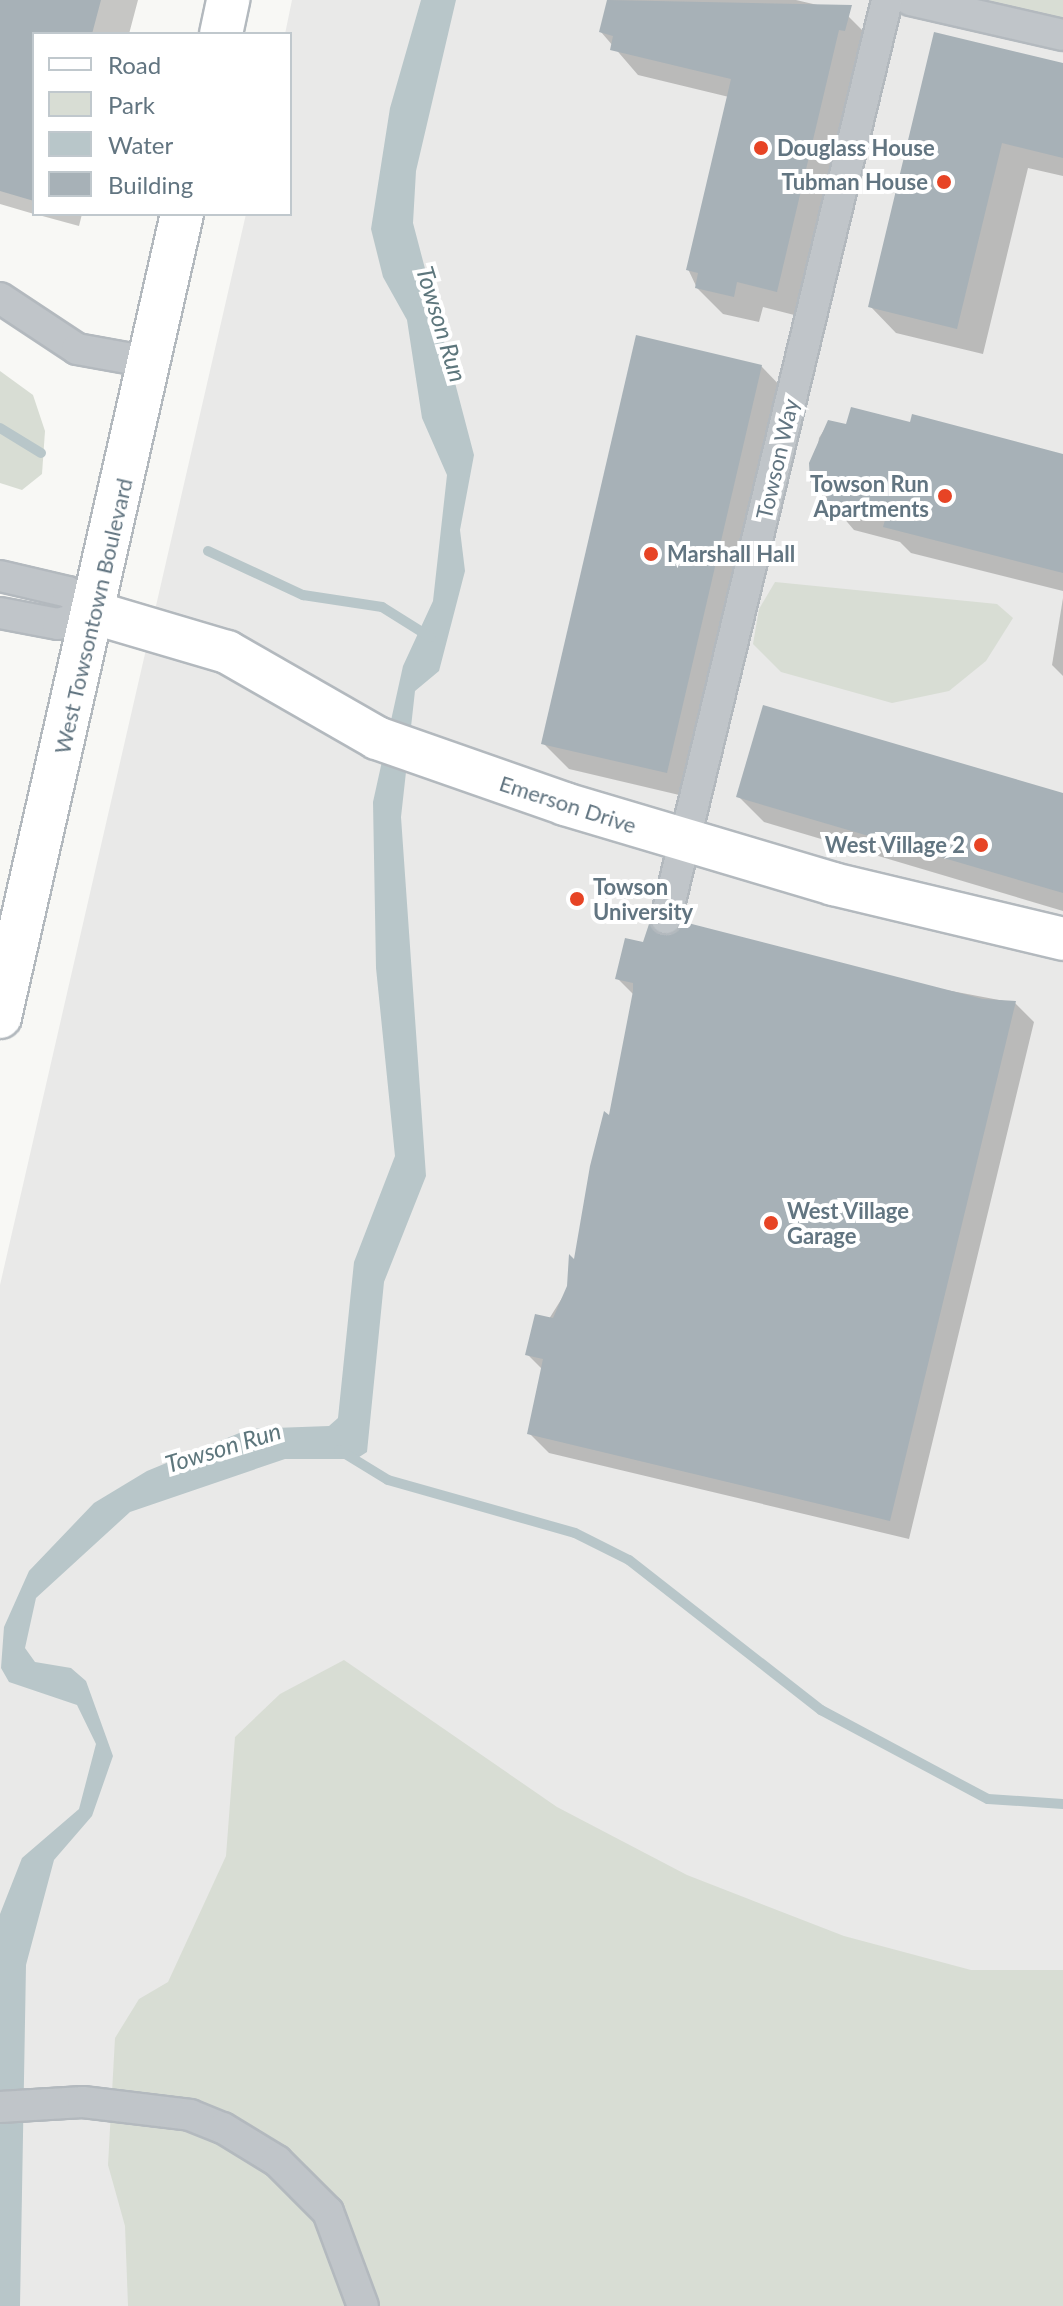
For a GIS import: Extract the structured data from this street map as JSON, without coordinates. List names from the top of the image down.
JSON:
{
  "streets": {
    "street": ["Towson Way", "West Towsontown Boulevard", "Emerson Drive"]
  },
  "crossings": [
    ["Towson Way", "Emerson Drive"],
    ["West Towsontown Boulevard", "Emerson Drive"]
  ],
  "water": ["Towson Run"],
  "places": [
    "Douglass House",
    "Tubman House",
    "Towson Run Apartments",
    "Marshall Hall",
    "West Village 2",
    "Towson University",
    "West Village Garage"
  ],
  "legend": [
    "Road",
    "Park",
    "Water",
    "Building"
  ]
}
